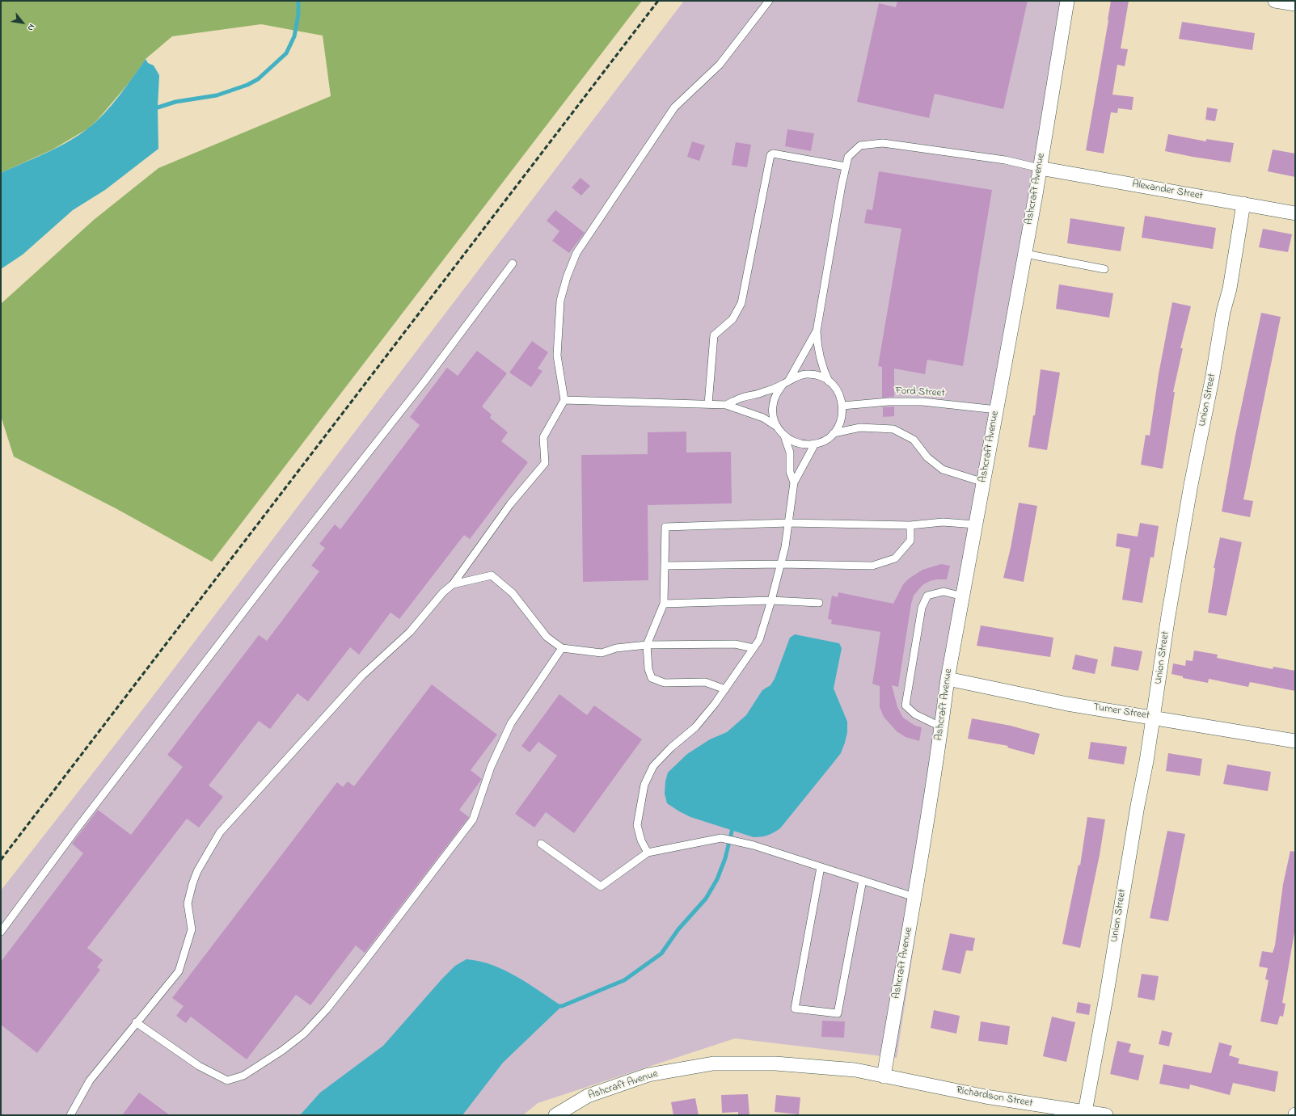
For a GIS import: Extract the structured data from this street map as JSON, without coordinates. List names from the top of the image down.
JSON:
{
  "streets": {
    "street": [
      "Ashcraft Avenue",
      "Alexander Street",
      "Union Street",
      "Turner Street",
      "Richardson Street"
    ],
    "lane": ["Ford Street"]
  },
  "crossings": [
    ["Ashcraft Avenue", "Alexander Street"],
    ["Ashcraft Avenue", "Ford Street"],
    ["Ashcraft Avenue", "Turner Street"],
    ["Ashcraft Avenue", "Richardson Street"],
    ["Alexander Street", "Union Street"],
    ["Union Street", "Turner Street"],
    ["Union Street", "Richardson Street"]
  ],
  "north": "bottom right"
}
